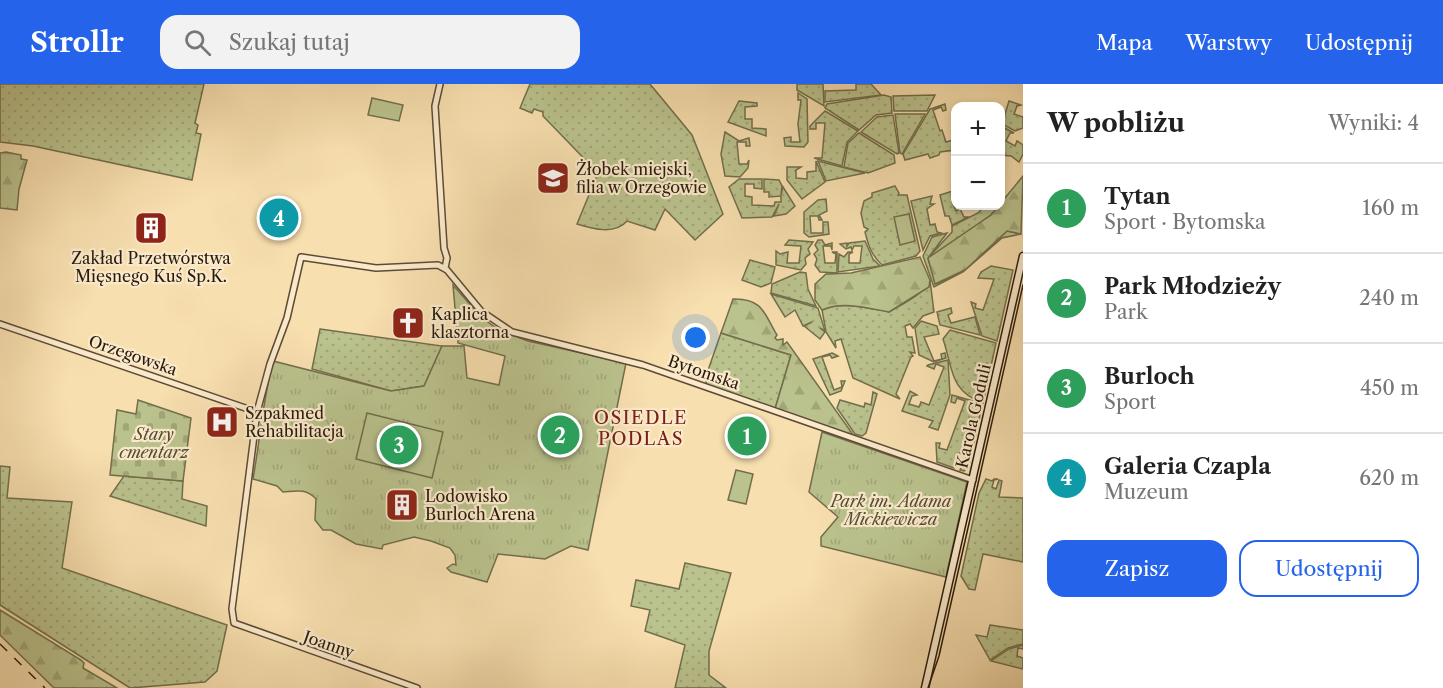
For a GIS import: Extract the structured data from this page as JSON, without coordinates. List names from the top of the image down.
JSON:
{
  "streets": {
    "main road": ["Karola Goduli"],
    "street": ["Orzegowska", "Bytomska", "Joanny"]
  },
  "crossings": [
    ["Orzegowska", "Joanny"],
    ["Bytomska", "Karola Goduli"]
  ],
  "districts": ["OSIEDLE PODLAS"],
  "parks": ["Stary cmentarz", "Park im. Adama Mickiewicza"],
  "places": {
    "school or university": ["Żłobek miejski, filia w Orzegowie"],
    "building": ["Zakład Przetwórstwa Mięsnego Kuś Sp.K.", "Lodowisko Burloch Arena"],
    "church": ["Kaplica klasztorna"],
    "hospital": ["Szpakmed Rehabilitacja"]
  },
  "page": {
    "header": "Strollr",
    "search": "Szukaj tutaj",
    "nav": ["Mapa", "Warstwy", "Udostępnij"],
    "heading": ["W pobliżu", "Wyniki: 4"],
    "map_buttons": ["+", "−"],
    "list": [
      {
        "mark": "1",
        "name": "Tytan",
        "note": "Sport · Bytomska",
        "value": "160 m"
      },
      {
        "mark": "2",
        "name": "Park Młodzieży",
        "note": "Park",
        "value": "240 m"
      },
      {
        "mark": "3",
        "name": "Burloch",
        "note": "Sport",
        "value": "450 m"
      },
      {
        "mark": "4",
        "name": "Galeria Czapla",
        "note": "Muzeum",
        "value": "620 m"
      }
    ],
    "pins": [
      "4",
      "2",
      "1",
      "3"
    ],
    "buttons": ["Zapisz", "Udostępnij"]
  }
}
